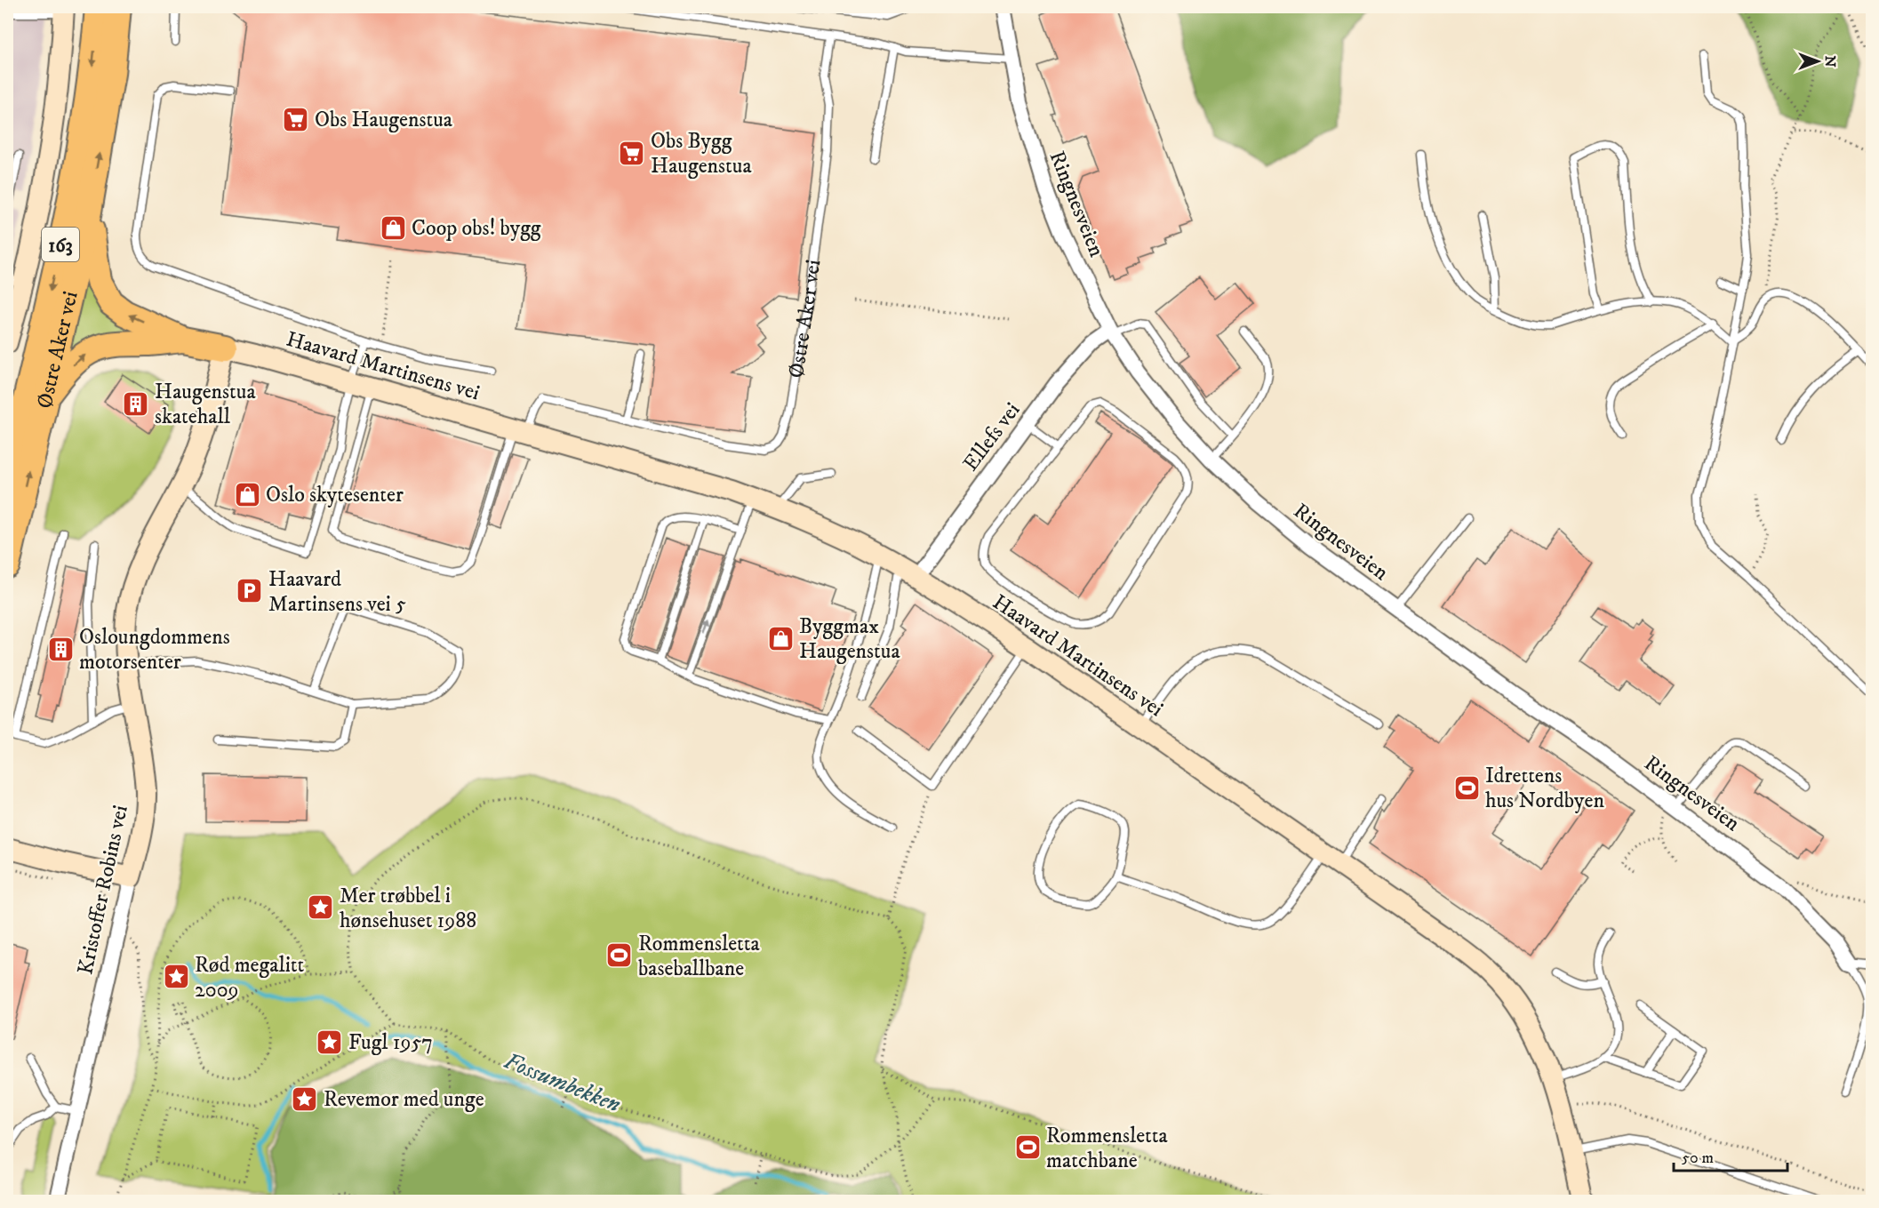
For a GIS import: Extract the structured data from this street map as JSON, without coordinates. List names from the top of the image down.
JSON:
{
  "streets": {
    "highway": ["163", "Østre Aker vei"],
    "street": [
      "Ringnesveien",
      "Haavard Martinsens vei",
      "Ellefs vei",
      "Kristoffer Robins vei"
    ]
  },
  "crossings": [
    ["Ringnesveien", "Ellefs vei"],
    ["Østre Aker vei", "Haavard Martinsens vei"],
    ["Haavard Martinsens vei", "Ellefs vei"],
    ["Haavard Martinsens vei", "Kristoffer Robins vei"]
  ],
  "water": ["Fossumbekken"],
  "places": {
    "supermarket": ["Obs Haugenstua", "Obs Bygg Haugenstua"],
    "shop": ["Coop obs! bygg", "Oslo skytesenter", "Byggmax Haugenstua"],
    "building": ["Haugenstua skatehall", "Osloungdommens motorsenter"],
    "parking": ["Haavard Martinsens vei 5"],
    "sports": ["Idrettens hus Nordbyen", "Rommensletta baseballbane", "Rommensletta matchbane"],
    "place": [
      "Mer trøbbel i hønsehuset 1988",
      "Rød megalitt 2009",
      "Fugl 1957",
      "Revemor med unge"
    ]
  },
  "scale_bar": "50 m",
  "north": "right"
}
